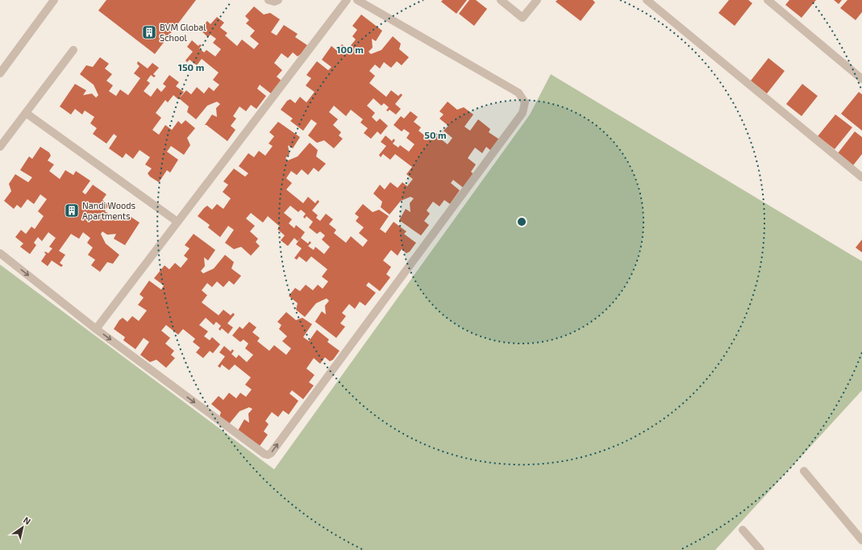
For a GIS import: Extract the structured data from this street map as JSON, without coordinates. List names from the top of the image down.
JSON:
{
  "places": {
    "building": ["BVM Global School", "Nandi Woods Apartments"]
  },
  "north": "top right",
  "rings": ["100 m", "150 m", "50 m"]
}
